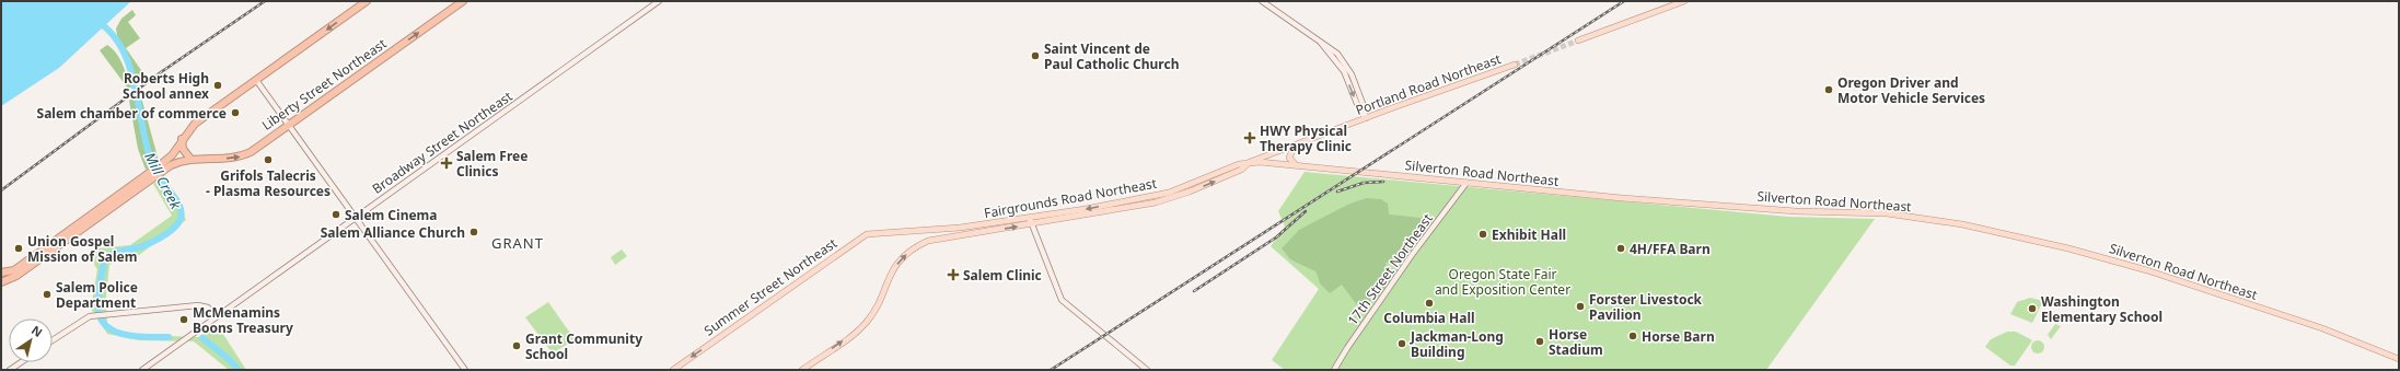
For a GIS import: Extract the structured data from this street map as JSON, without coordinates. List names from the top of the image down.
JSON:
{
  "streets": {
    "highway": ["Liberty Street Northeast"],
    "main road": [
      "Portland Road Northeast",
      "Broadway Street Northeast",
      "Silverton Road Northeast",
      "Fairgrounds Road Northeast",
      "17th Street Northeast",
      "Summer Street Northeast"
    ]
  },
  "crossings": [
    ["Portland Road Northeast", "Silverton Road Northeast"],
    ["Portland Road Northeast", "Fairgrounds Road Northeast"],
    ["Silverton Road Northeast", "Fairgrounds Road Northeast"],
    ["Silverton Road Northeast", "17th Street Northeast"],
    ["Fairgrounds Road Northeast", "Summer Street Northeast"]
  ],
  "one_way": ["Summer Street Northeast"],
  "districts": ["GRANT"],
  "water": ["Mill Creek"],
  "parks": ["Oregon State Fair and Exposition Center"],
  "places": {
    "other": [
      "Saint Vincent de Paul Catholic Church",
      "Roberts High School annex",
      "Oregon Driver and Motor Vehicle Services",
      "Salem chamber of commerce",
      "Grifols Talecris - Plasma Resources",
      "Salem Cinema",
      "Salem Alliance Church",
      "Exhibit Hall",
      "Union Gospel Mission of Salem",
      "4H/FFA Barn",
      "Salem Police Department",
      "Columbia Hall",
      "Forster Livestock Pavilion",
      "Washington Elementary School",
      "McMenamins Boons Treasury",
      "Horse Barn",
      "Horse Stadium",
      "Jackman-Long Building",
      "Grant Community School"
    ],
    "health": ["HWY Physical Therapy Clinic", "Salem Free Clinics", "Salem Clinic"]
  },
  "north": "top right"
}
